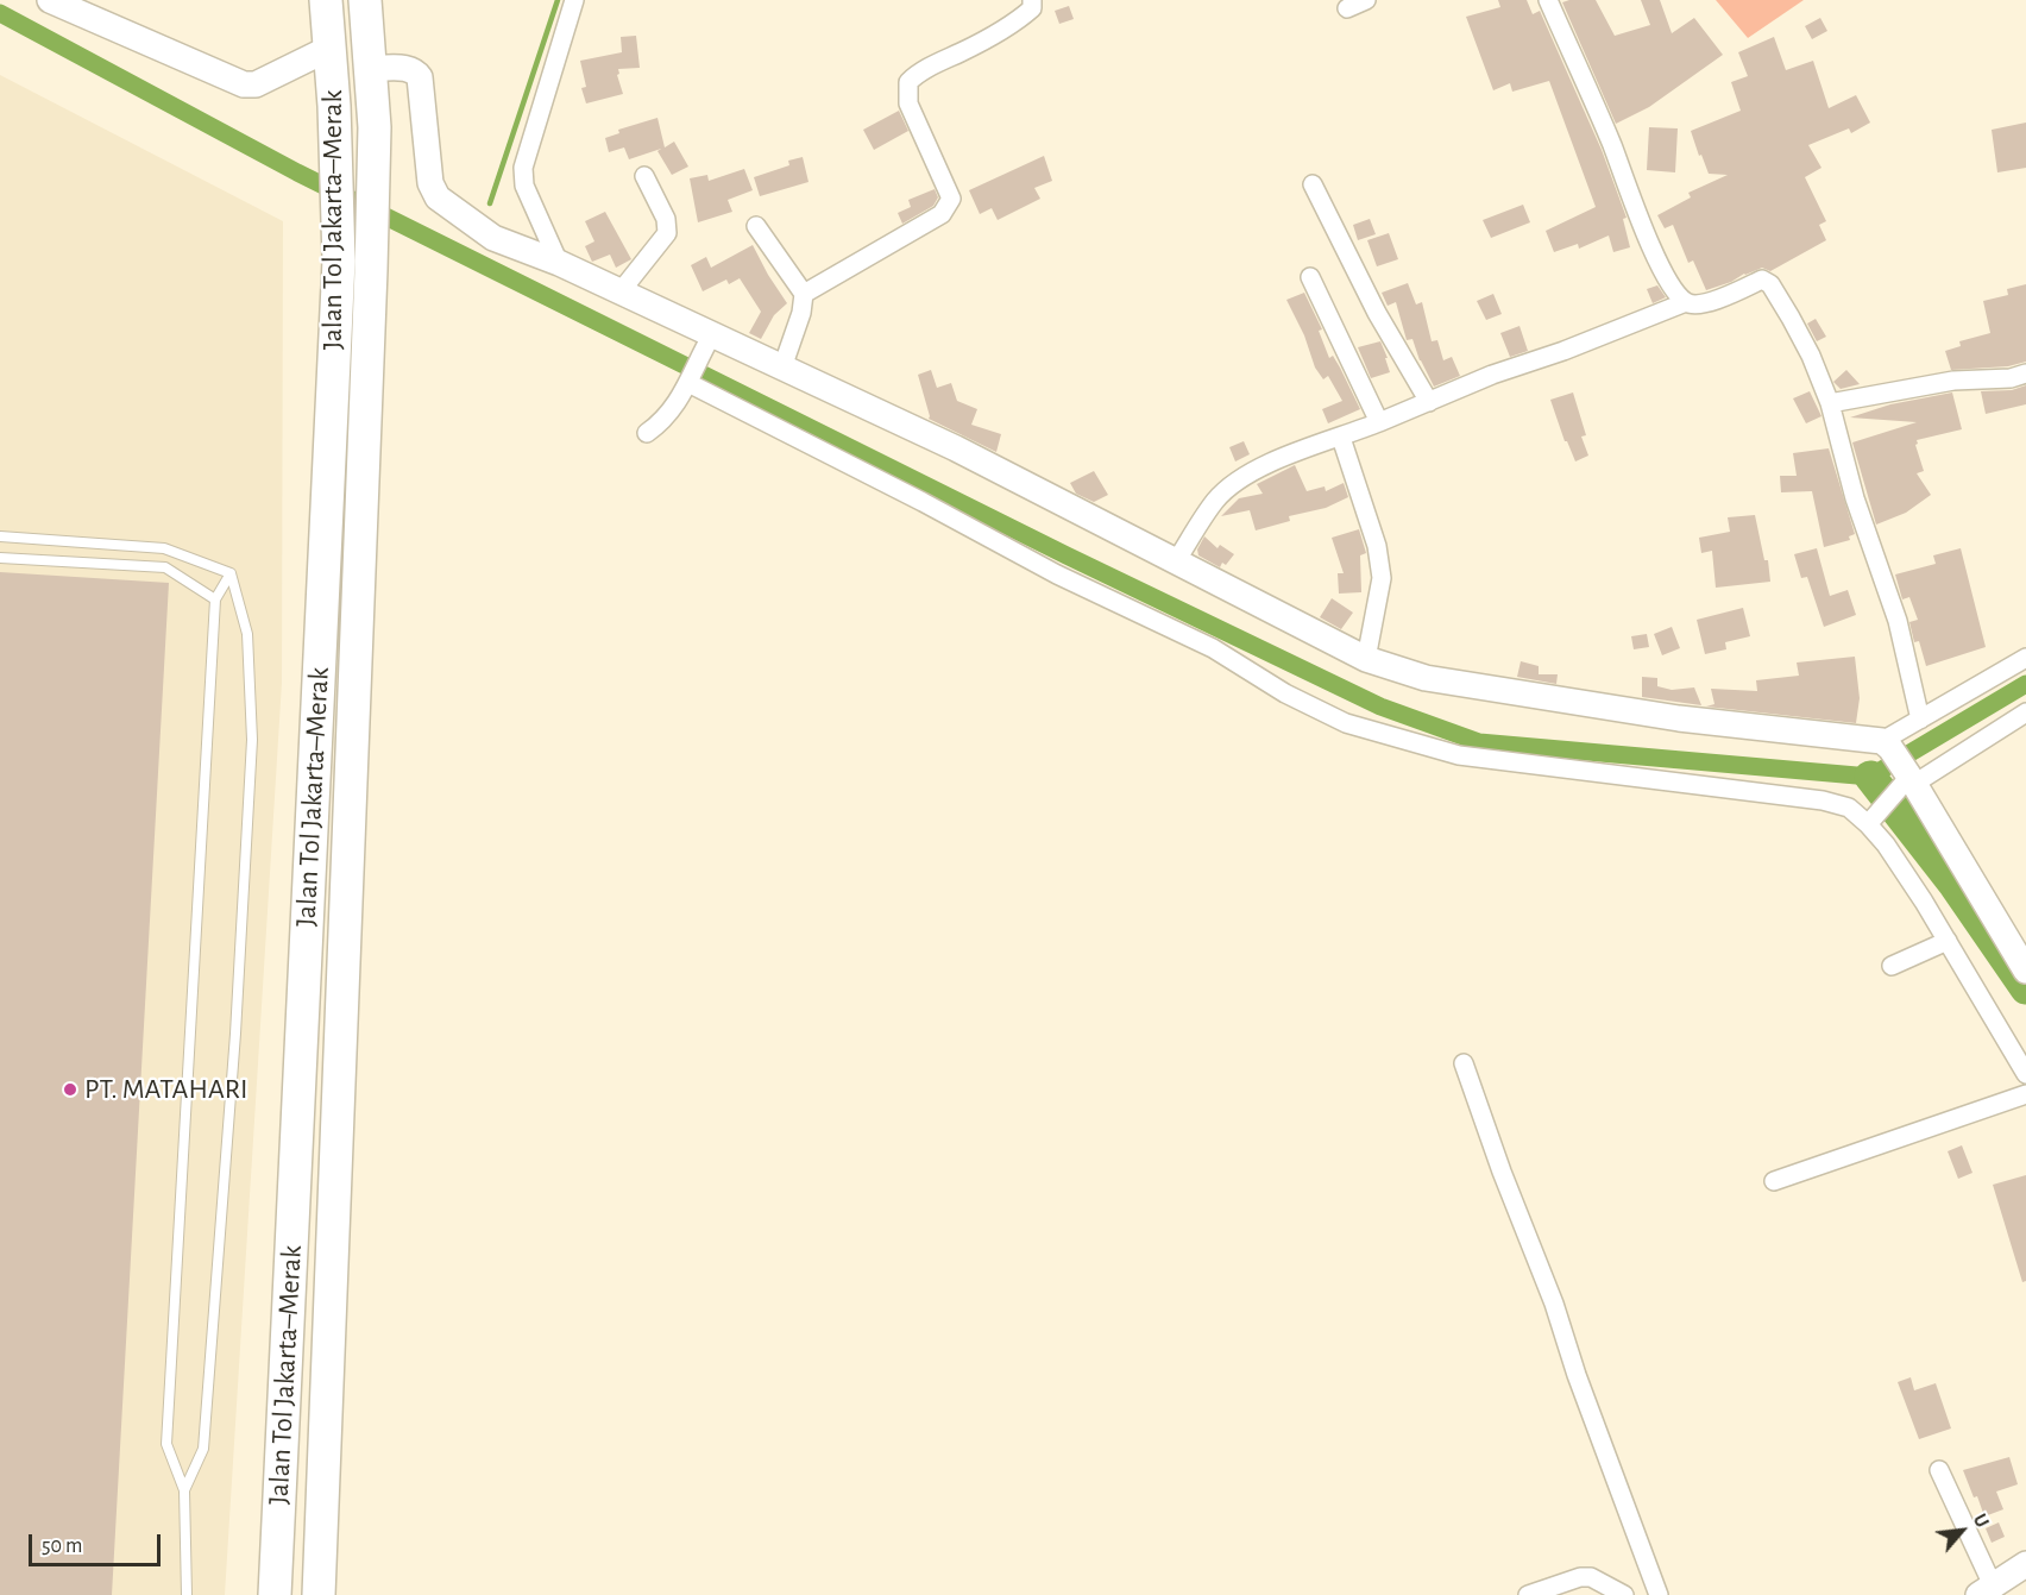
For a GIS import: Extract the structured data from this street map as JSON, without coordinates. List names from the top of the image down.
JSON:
{
  "streets": {
    "highway": ["Jalan Tol Jakarta–Merak"]
  },
  "places": ["PT. MATAHARI"],
  "scale_bar": "50 m",
  "north": "top right"
}
